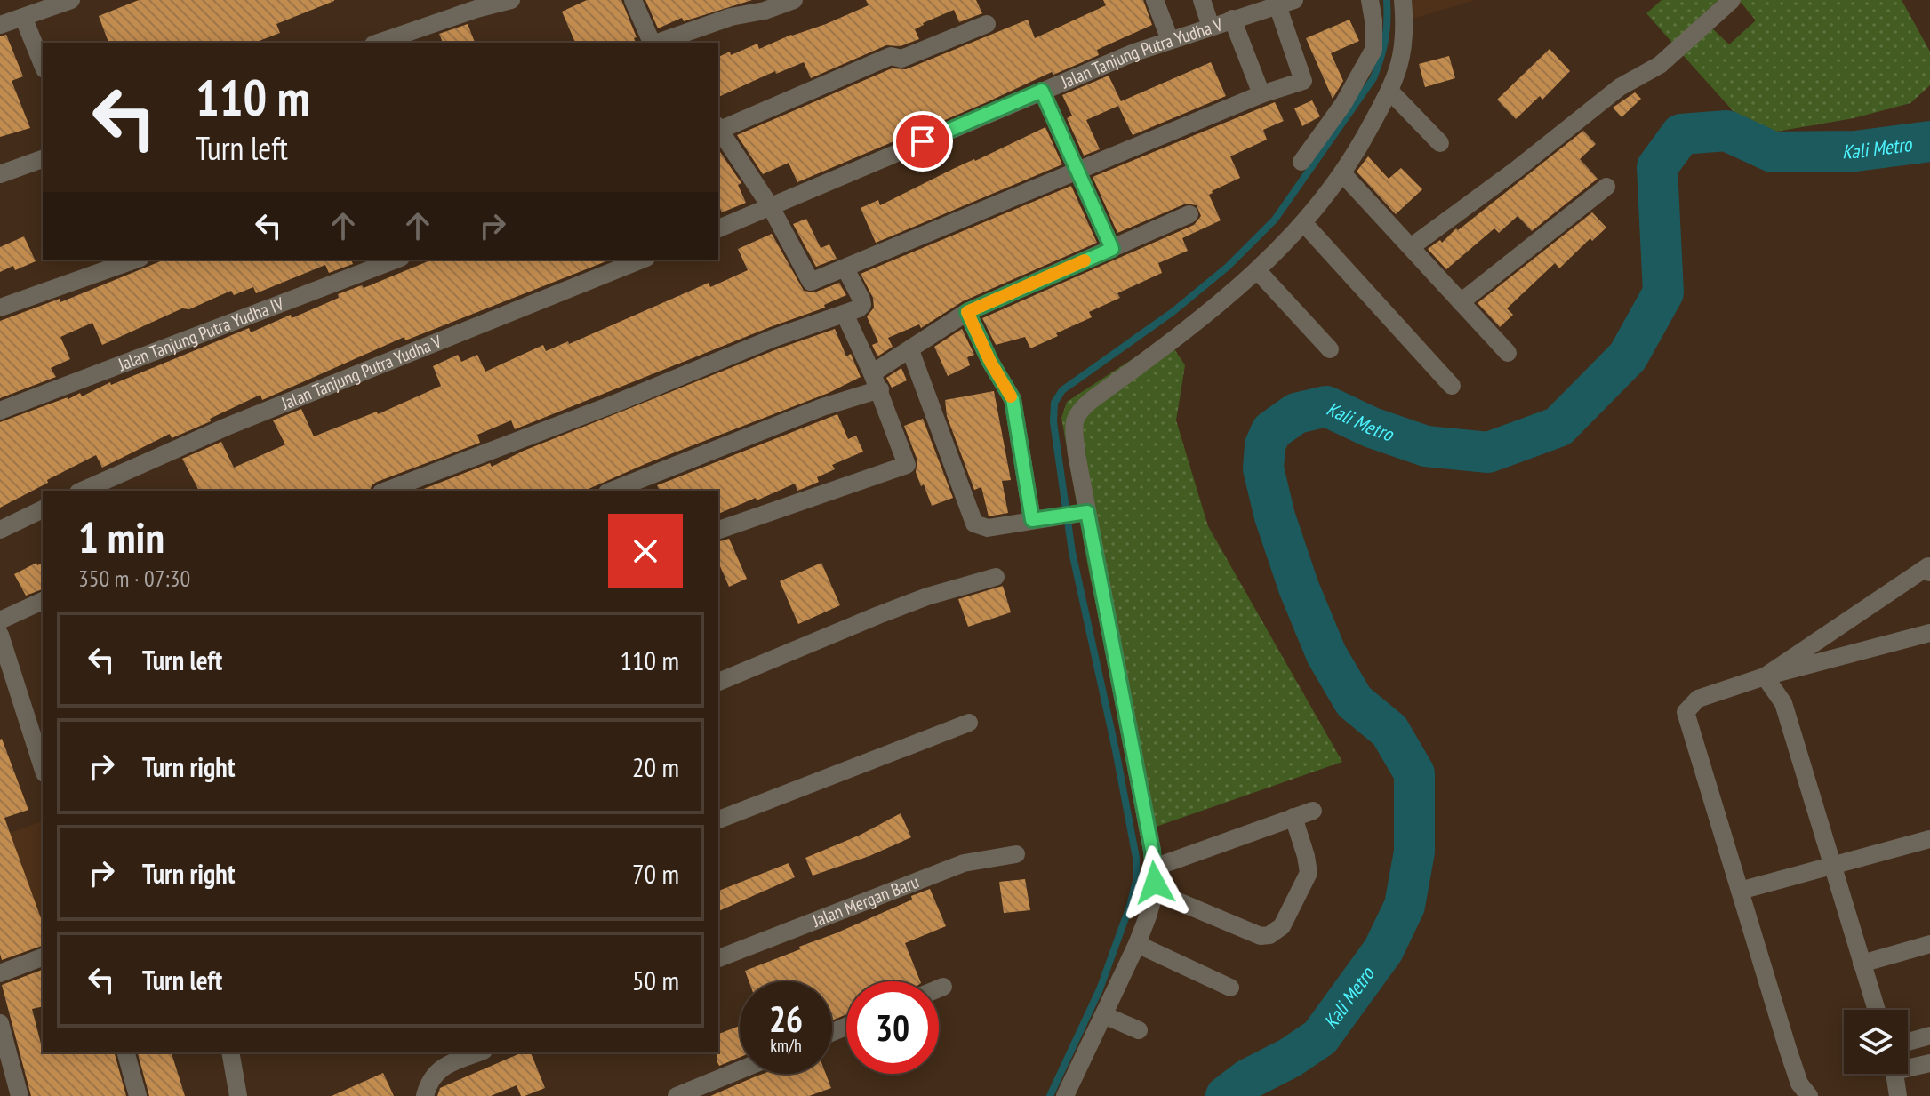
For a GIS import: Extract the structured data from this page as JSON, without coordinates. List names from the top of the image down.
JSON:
{
  "streets": {
    "street": ["Jalan Tanjung Putra Yudha V", "Jalan Tanjung Putra Yudha IV", "Jalan Mergan Baru"]
  },
  "water": ["Kali Metro"],
  "page": {
    "turn": ["110 m", "Turn left"],
    "heading": ["1 min", "350 m · 07:30"],
    "list": [
      {
        "name": "Turn left",
        "value": "110 m"
      },
      {
        "name": "Turn right",
        "value": "20 m"
      },
      {
        "name": "Turn right",
        "value": "70 m"
      },
      {
        "name": "Turn left",
        "value": "50 m"
      }
    ],
    "speed": "26 km/h",
    "limit": "30"
  }
}
